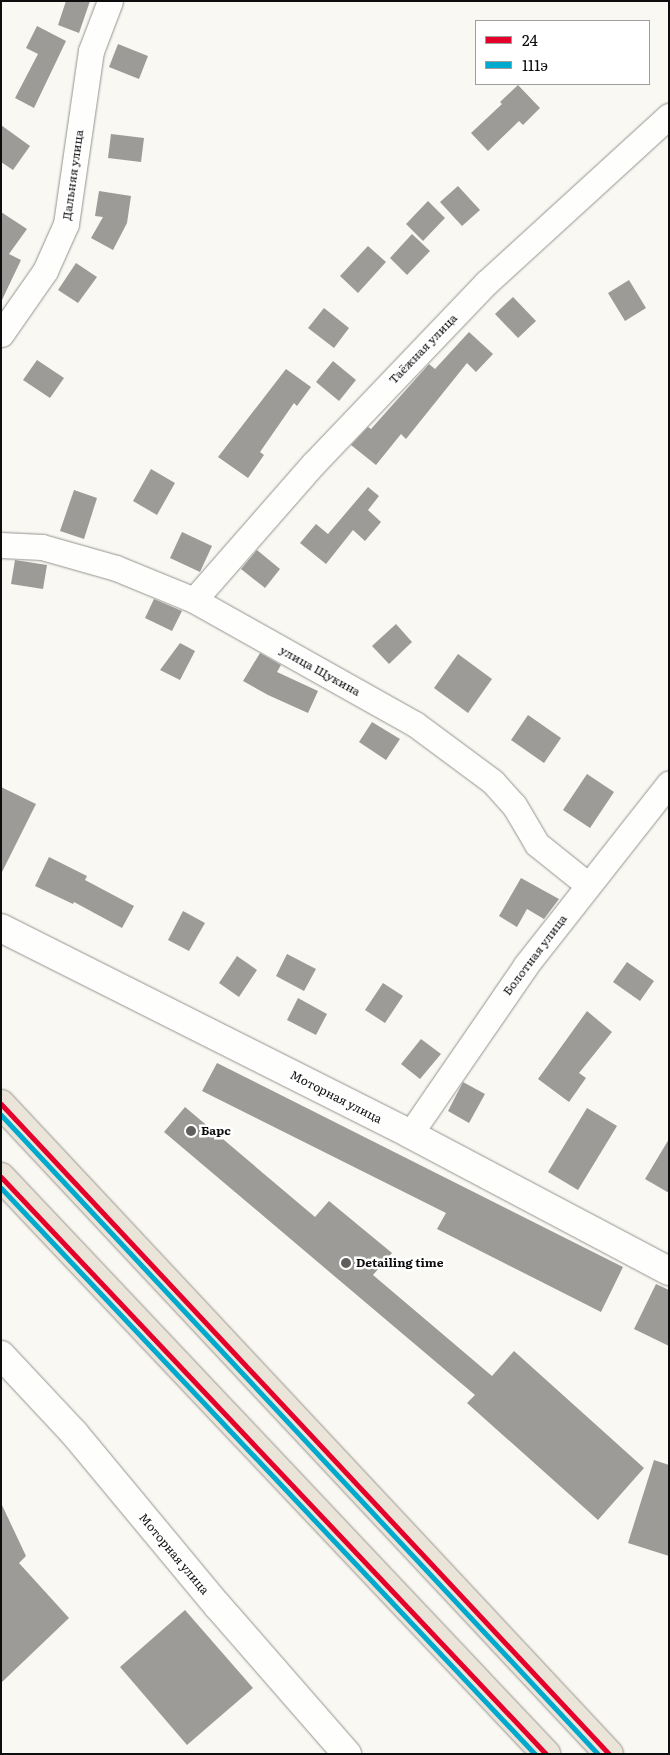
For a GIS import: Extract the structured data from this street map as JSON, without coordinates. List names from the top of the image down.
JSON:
{
  "streets": {
    "street": [
      "Дальняя улица",
      "Таёжная улица",
      "улица Щукина",
      "Болотная улица",
      "Моторная улица"
    ]
  },
  "crossings": [
    ["Таёжная улица", "улица Щукина"],
    ["улица Щукина", "Болотная улица"],
    ["Болотная улица", "Моторная улица"]
  ],
  "places": ["Барс", "Detailing time"],
  "lines": ["transit line 24", "transit line 111э"],
  "legend": ["24", "111э"]
}
